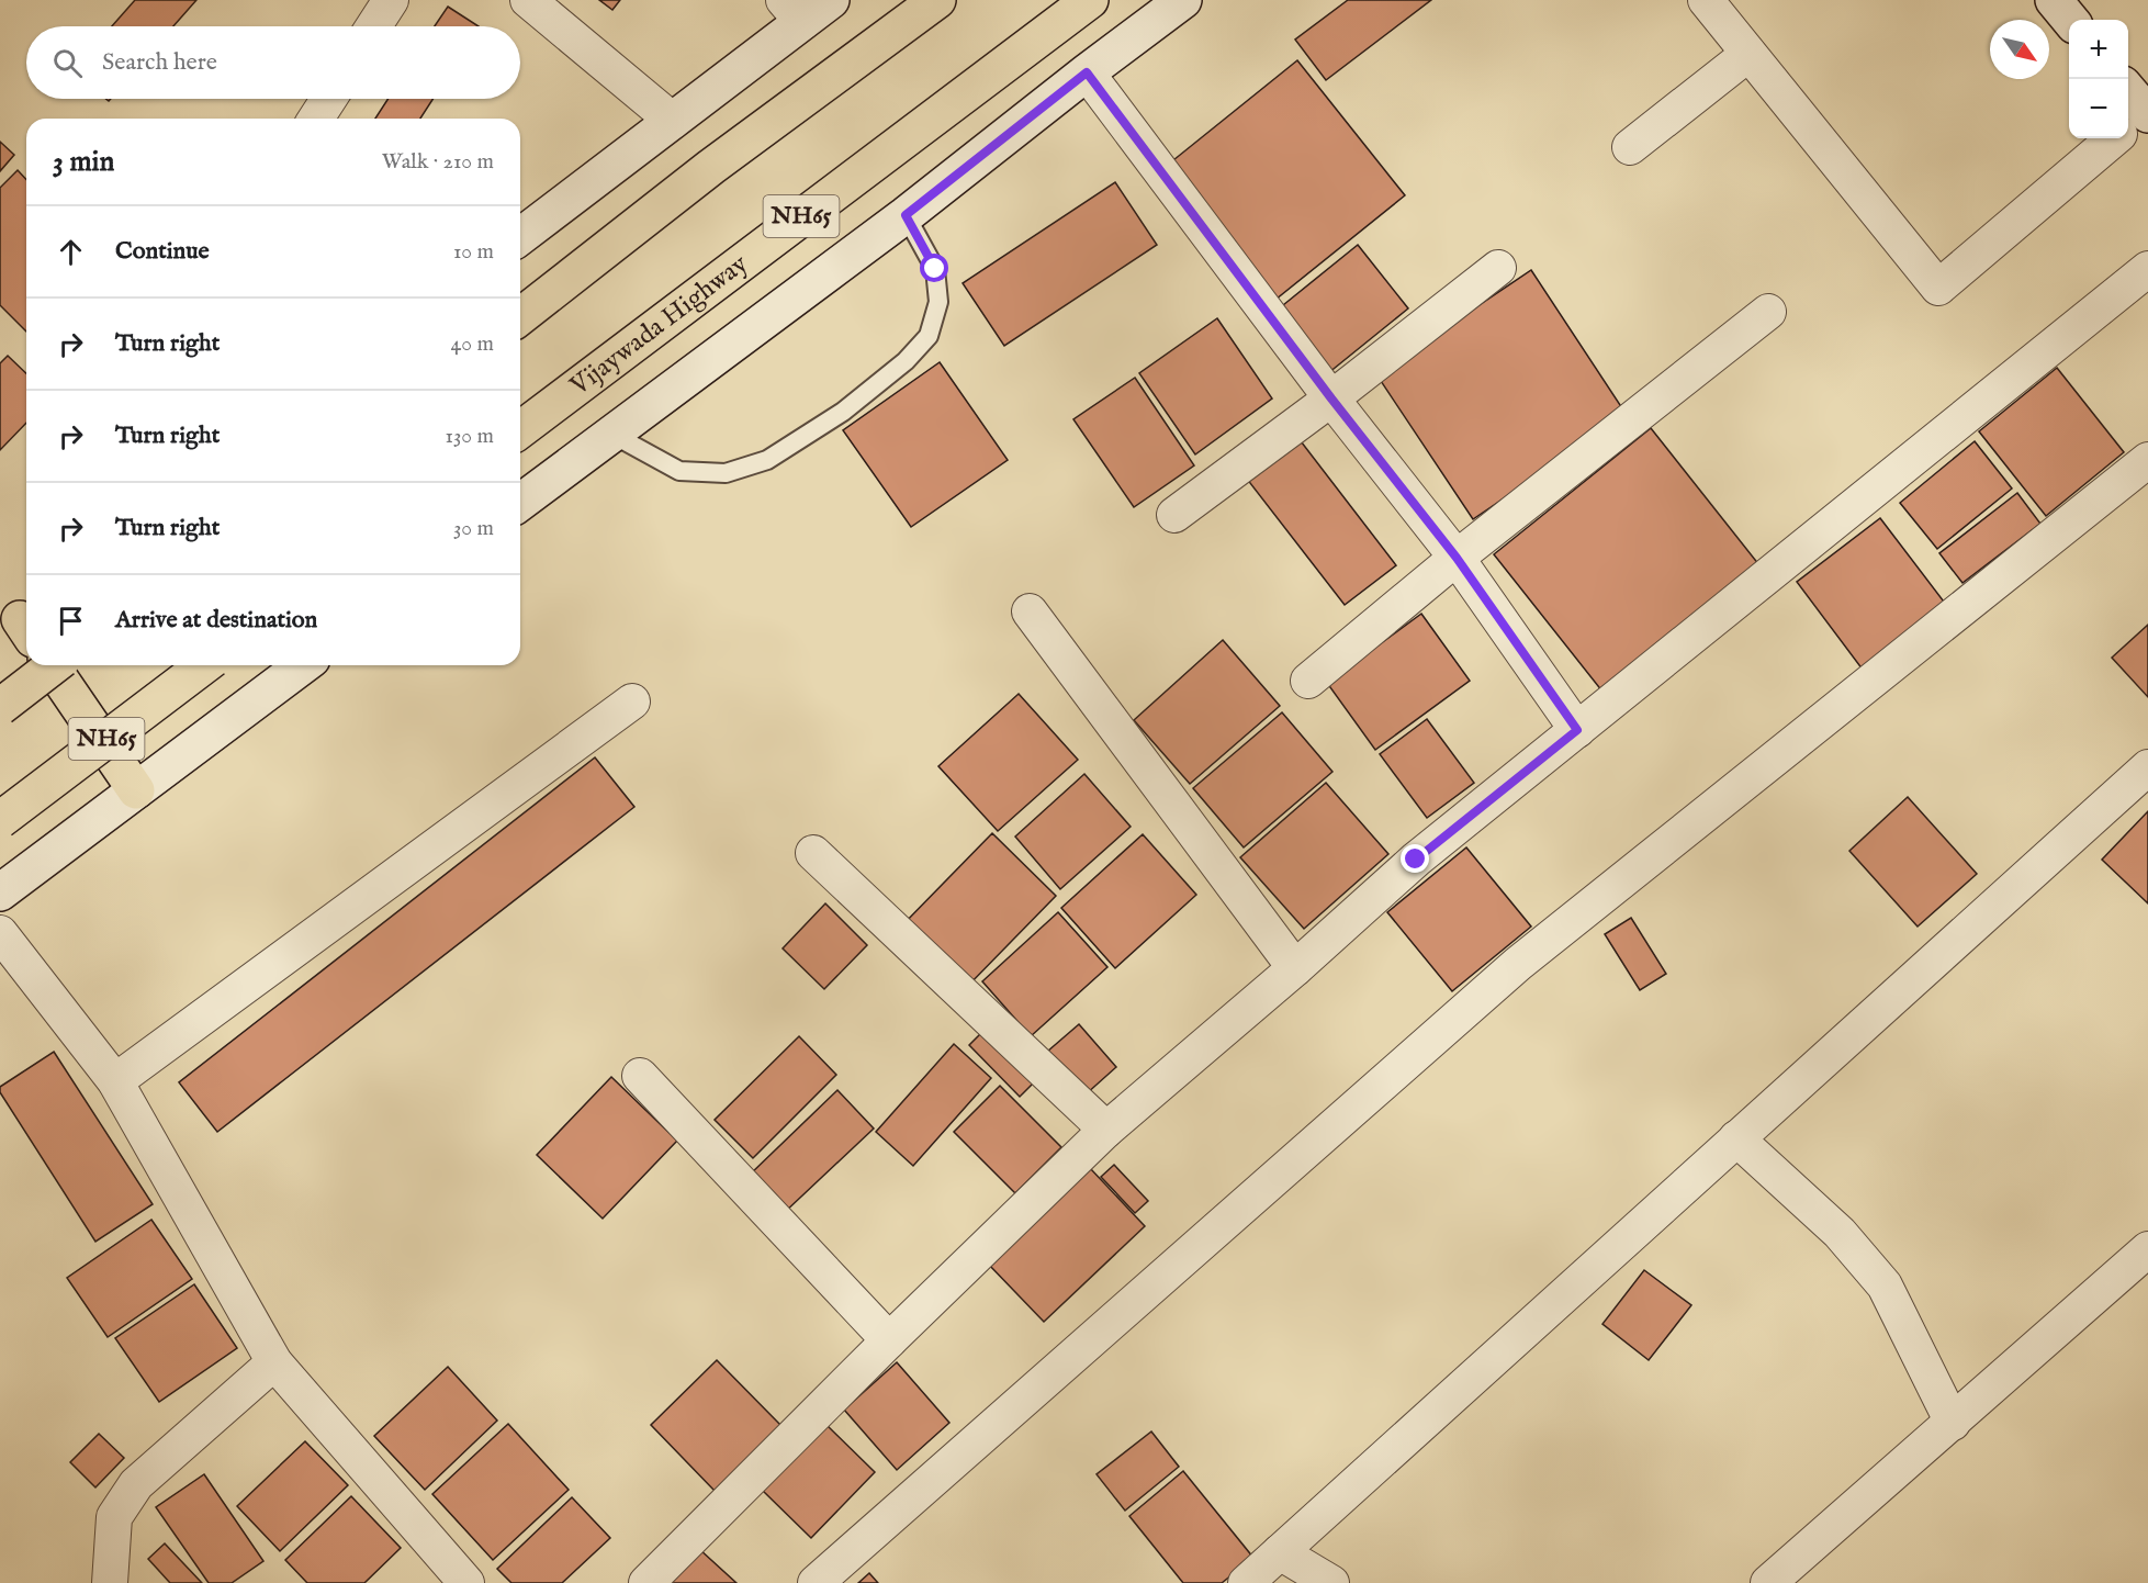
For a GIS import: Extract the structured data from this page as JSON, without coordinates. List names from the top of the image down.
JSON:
{
  "streets": {
    "highway": ["NH65", "Vijaywada Highway"]
  },
  "north": "bottom right",
  "page": {
    "map_buttons": ["+", "−"],
    "search": "Search here",
    "heading": ["3 min", "Walk · 210 m"],
    "list": [
      ["Continue", "10 m"],
      ["Turn right", "40 m"],
      ["Turn right", "130 m"],
      ["Turn right", "30 m"],
      "Arrive at destination"
    ]
  }
}
